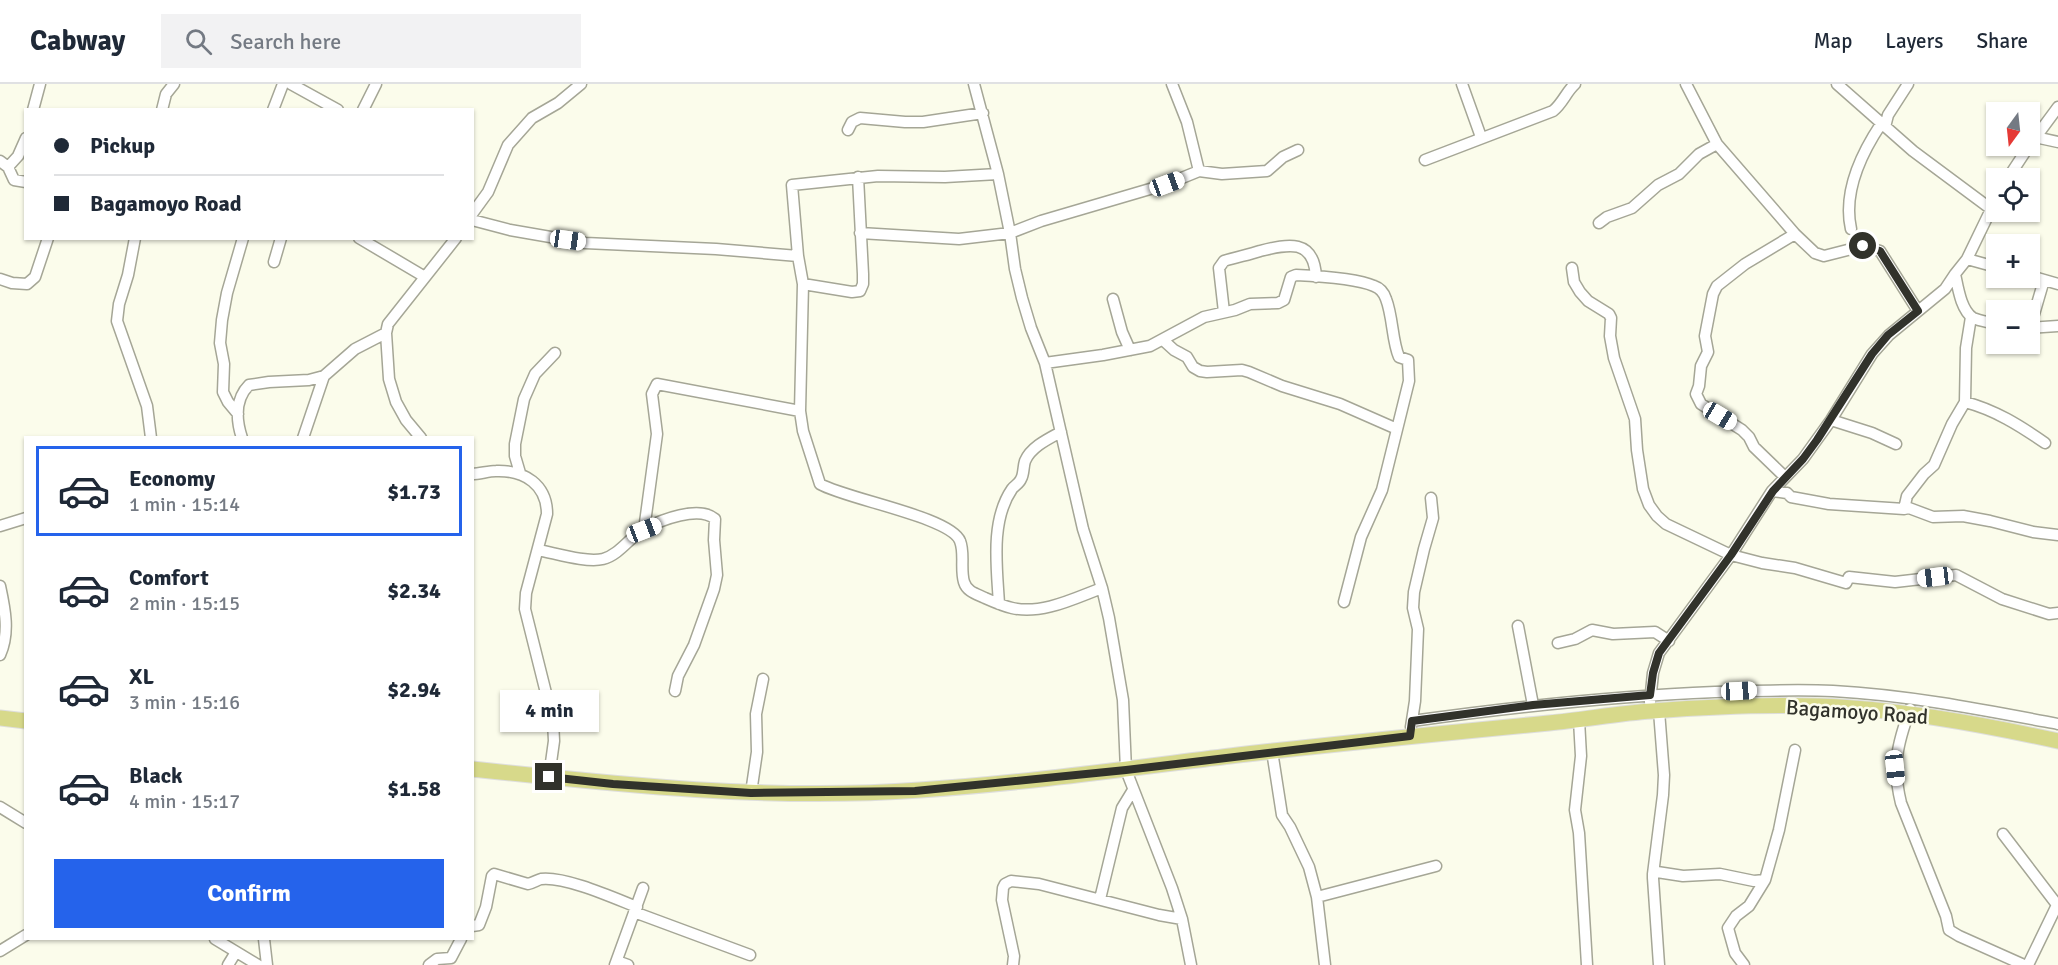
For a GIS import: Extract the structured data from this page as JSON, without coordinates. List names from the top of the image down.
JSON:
{
  "streets": {
    "highway": ["Bagamoyo Road"]
  },
  "north": "bottom",
  "page": {
    "header": "Cabway",
    "search": "Search here",
    "nav": ["Map", "Layers", "Share"],
    "map_buttons": ["+", "−"],
    "banner": ["Pickup", "Bagamoyo Road"],
    "list": [
      {
        "name": "Economy",
        "note": "1 min · 15:14",
        "value": "$1.73"
      },
      {
        "name": "Comfort",
        "note": "2 min · 15:15",
        "value": "$2.34"
      },
      {
        "name": "XL",
        "note": "3 min · 15:16",
        "value": "$2.94"
      },
      {
        "name": "Black",
        "note": "4 min · 15:17",
        "value": "$1.58"
      }
    ],
    "bubble": "4 min",
    "buttons": "Confirm"
  }
}
